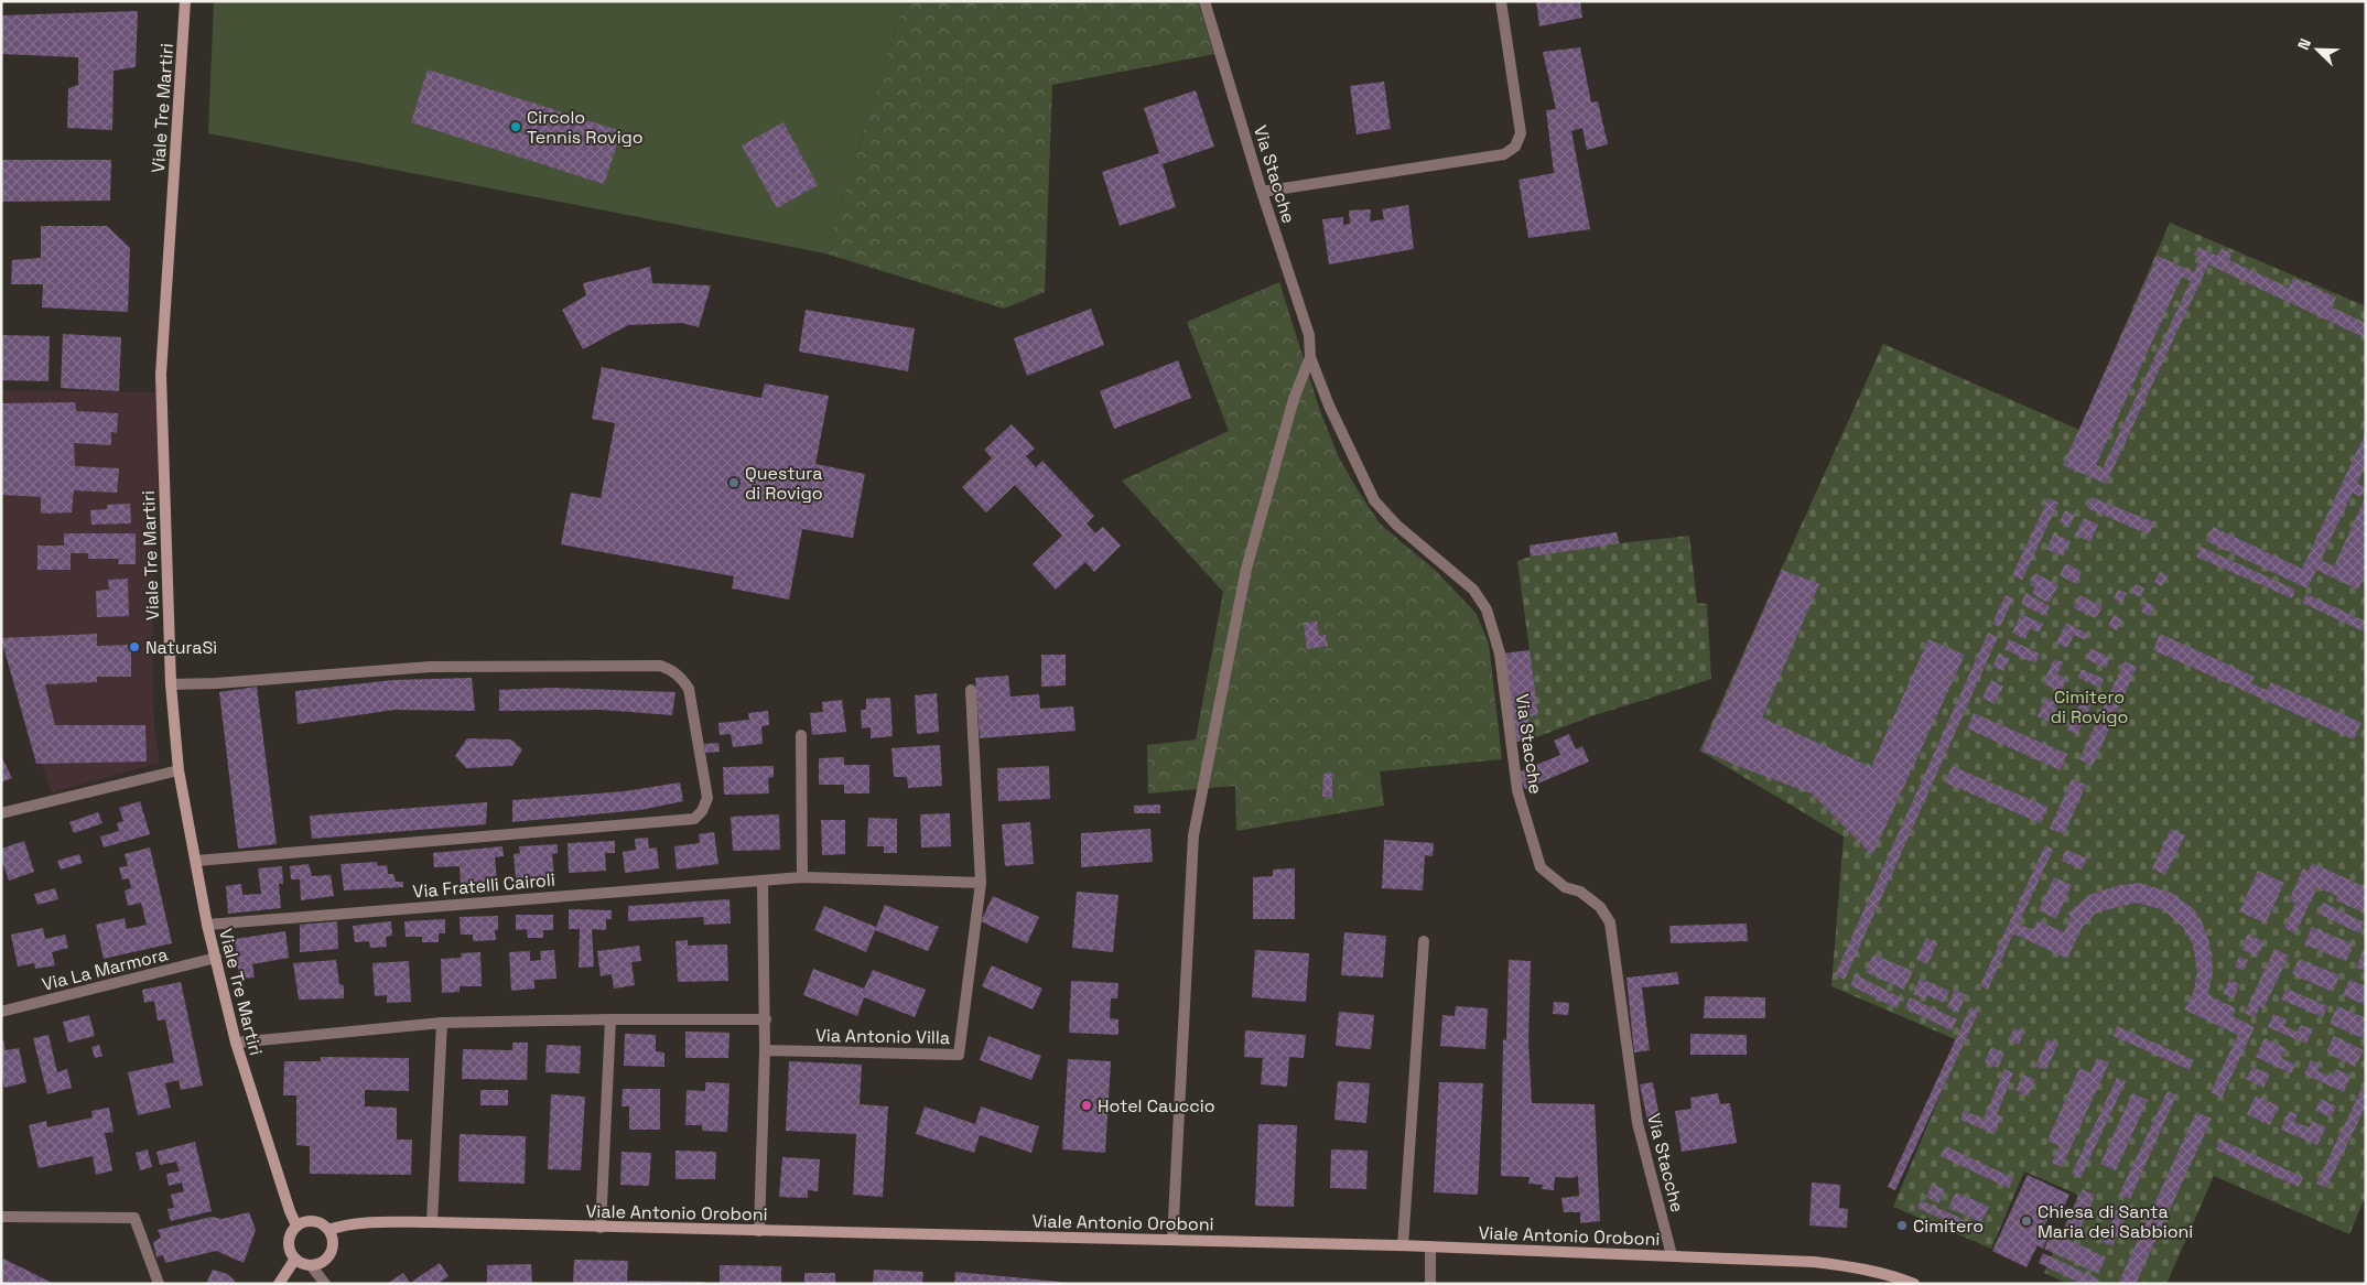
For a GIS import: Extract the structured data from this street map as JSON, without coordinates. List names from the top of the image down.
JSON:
{
  "streets": {
    "street": [
      "Viale Tre Martiri",
      "Via Stacche",
      "Via Fratelli Cairoli",
      "Via La Marmora",
      "Via Antonio Villa",
      "Viale Antonio Oroboni"
    ]
  },
  "crossings": [
    ["Viale Tre Martiri", "Via Fratelli Cairoli"],
    ["Viale Tre Martiri", "Via La Marmora"],
    ["Viale Tre Martiri", "Viale Antonio Oroboni"],
    ["Via Stacche", "Viale Antonio Oroboni"]
  ],
  "parks": ["Cimitero di Rovigo"],
  "places": [
    "Circolo Tennis Rovigo",
    "Questura di Rovigo",
    "NaturaSì",
    "Hotel Cauccio",
    "Chiesa di Santa Maria dei Sabbioni",
    "Cimitero"
  ],
  "north": "top left"
}
